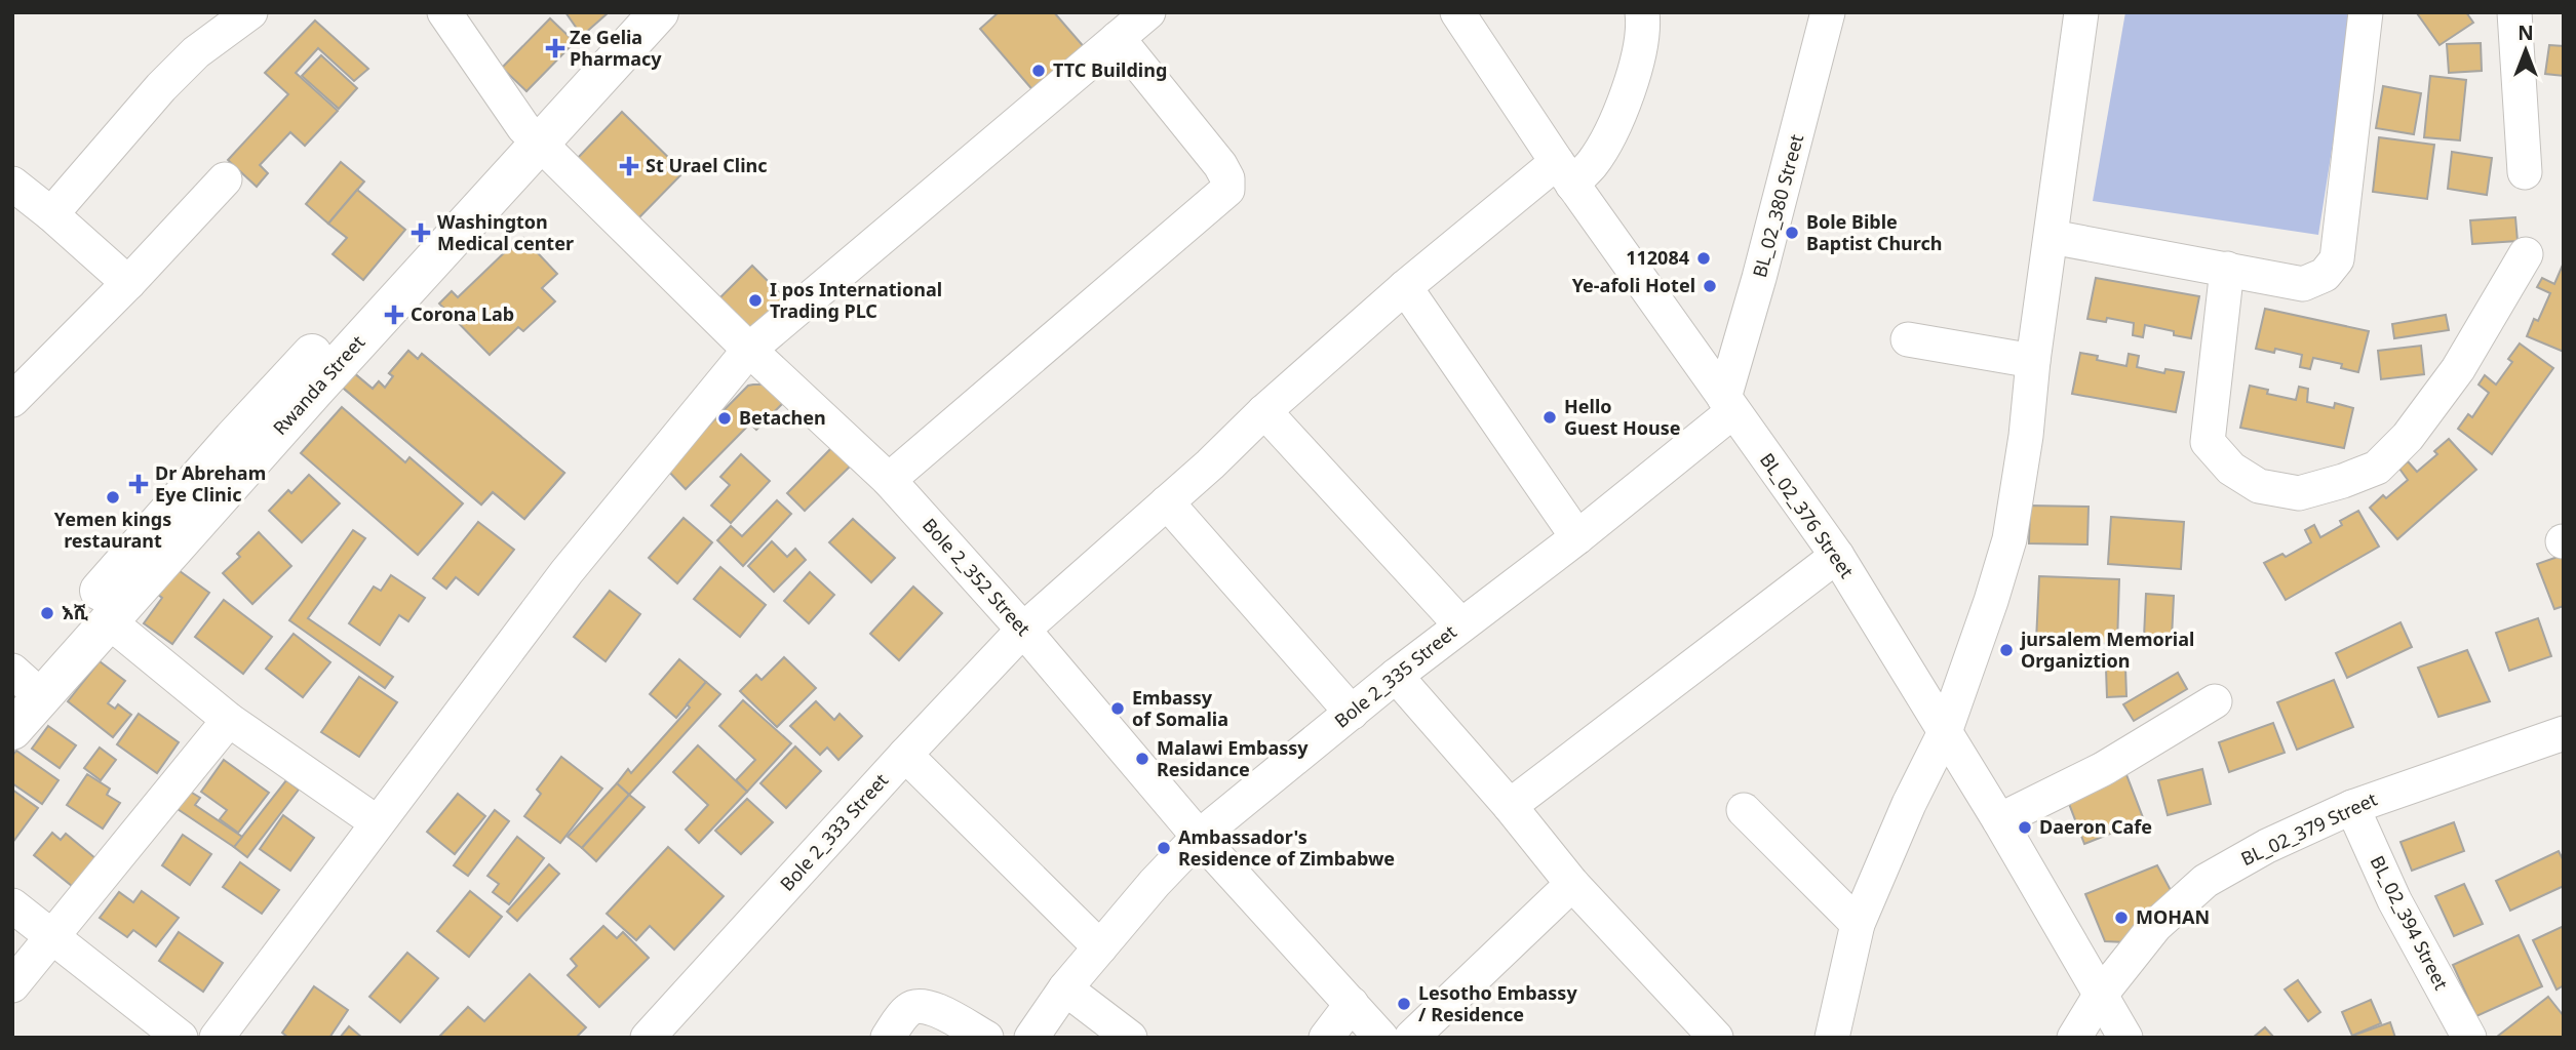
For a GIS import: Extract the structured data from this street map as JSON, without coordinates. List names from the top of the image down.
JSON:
{
  "streets": {
    "main road": ["Rwanda Street"],
    "street": [
      "BL_02_380 Street",
      "BL_02_376 Street",
      "Bole 2_352 Street",
      "Bole 2_335 Street",
      "BL_02_379 Street",
      "Bole 2_333 Street",
      "BL_02_394 Street"
    ]
  },
  "crossings": [
    ["BL_02_380 Street", "BL_02_376 Street"],
    ["BL_02_380 Street", "Bole 2_335 Street"],
    ["Rwanda Street", "Bole 2_352 Street"],
    ["BL_02_376 Street", "Bole 2_335 Street"],
    ["BL_02_376 Street", "BL_02_379 Street"],
    ["BL_02_376 Street", "Bole 2_333 Street"],
    ["Bole 2_352 Street", "Bole 2_335 Street"],
    ["Bole 2_352 Street", "Bole 2_333 Street"],
    ["BL_02_379 Street", "BL_02_394 Street"]
  ],
  "places": {
    "health": [
      "Ze Gelia Pharmacy",
      "St Urael Clinc",
      "Washington Medical center",
      "Corona Lab",
      "Dr Abreham Eye Clinic"
    ],
    "other": [
      "TTC Building",
      "Bole Bible Baptist Church",
      "112084",
      "Ye-afoli Hotel",
      "I pos International Trading PLC",
      "Hello Guest House",
      "Betachen",
      "Yemen kings restaurant",
      "እሺ",
      "jursalem Memorial Organiztion",
      "Embassy of Somalia",
      "Malawi Embassy Residance",
      "Daeron Cafe",
      "Ambassador's Residence of Zimbabwe",
      "MOHAN",
      "Lesotho Embassy / Residence"
    ]
  },
  "north": "top"
}
